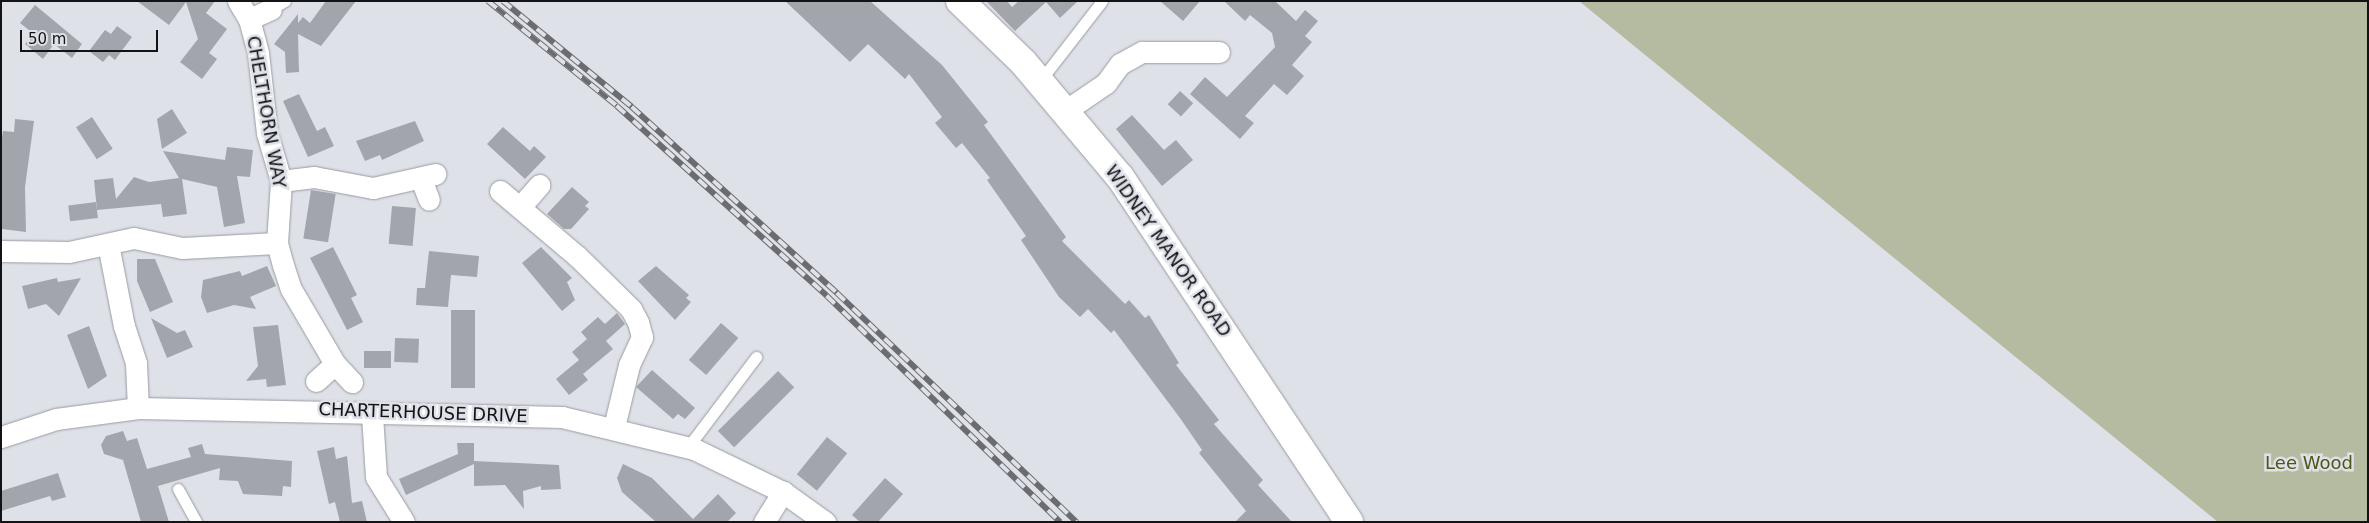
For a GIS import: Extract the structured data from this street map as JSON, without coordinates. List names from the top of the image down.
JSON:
{
  "streets": {
    "street": ["CHELTHORN WAY", "WIDNEY MANOR ROAD", "CHARTERHOUSE DRIVE"]
  },
  "parks": ["Lee Wood"],
  "scale_bar": "50 m"
}
